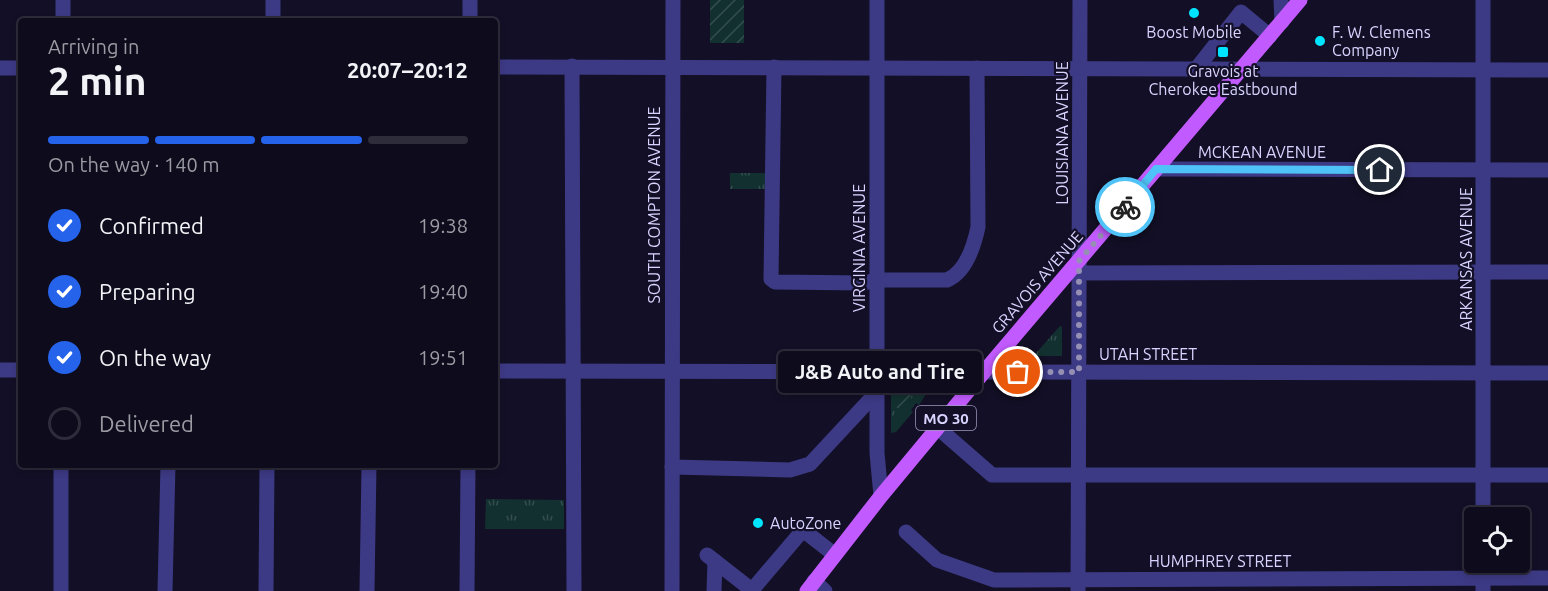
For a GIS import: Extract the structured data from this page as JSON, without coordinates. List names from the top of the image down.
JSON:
{
  "streets": {
    "main road": ["GRAVOIS AVENUE", "MO 30"],
    "street": [
      "LOUISIANA AVENUE",
      "MCKEAN AVENUE",
      "SOUTH COMPTON AVENUE",
      "VIRGINIA AVENUE",
      "ARKANSAS AVENUE",
      "UTAH STREET",
      "HUMPHREY STREET"
    ]
  },
  "crossings": [
    ["LOUISIANA AVENUE", "GRAVOIS AVENUE"],
    ["LOUISIANA AVENUE", "UTAH STREET"],
    ["LOUISIANA AVENUE", "HUMPHREY STREET"],
    ["MCKEAN AVENUE", "ARKANSAS AVENUE"],
    ["MCKEAN AVENUE", "GRAVOIS AVENUE"],
    ["SOUTH COMPTON AVENUE", "UTAH STREET"],
    ["VIRGINIA AVENUE", "GRAVOIS AVENUE"],
    ["VIRGINIA AVENUE", "UTAH STREET"],
    ["ARKANSAS AVENUE", "UTAH STREET"],
    ["GRAVOIS AVENUE", "UTAH STREET"]
  ],
  "places": {
    "other": [
      "Boost Mobile",
      "F. W. Clemens Company",
      "J&B Auto and Tire",
      "AutoZone"
    ],
    "transit": ["Gravois at Cherokee Eastbound"]
  },
  "page": {
    "heading": ["2 min", "Arriving in", "20:07–20:12"],
    "bar": "On the way · 140 m",
    "list": [
      ["Confirmed", "19:38"],
      ["Preparing", "19:40"],
      ["On the way", "19:51"],
      "Delivered"
    ],
    "bubble": "J&B Auto and Tire"
  }
}
